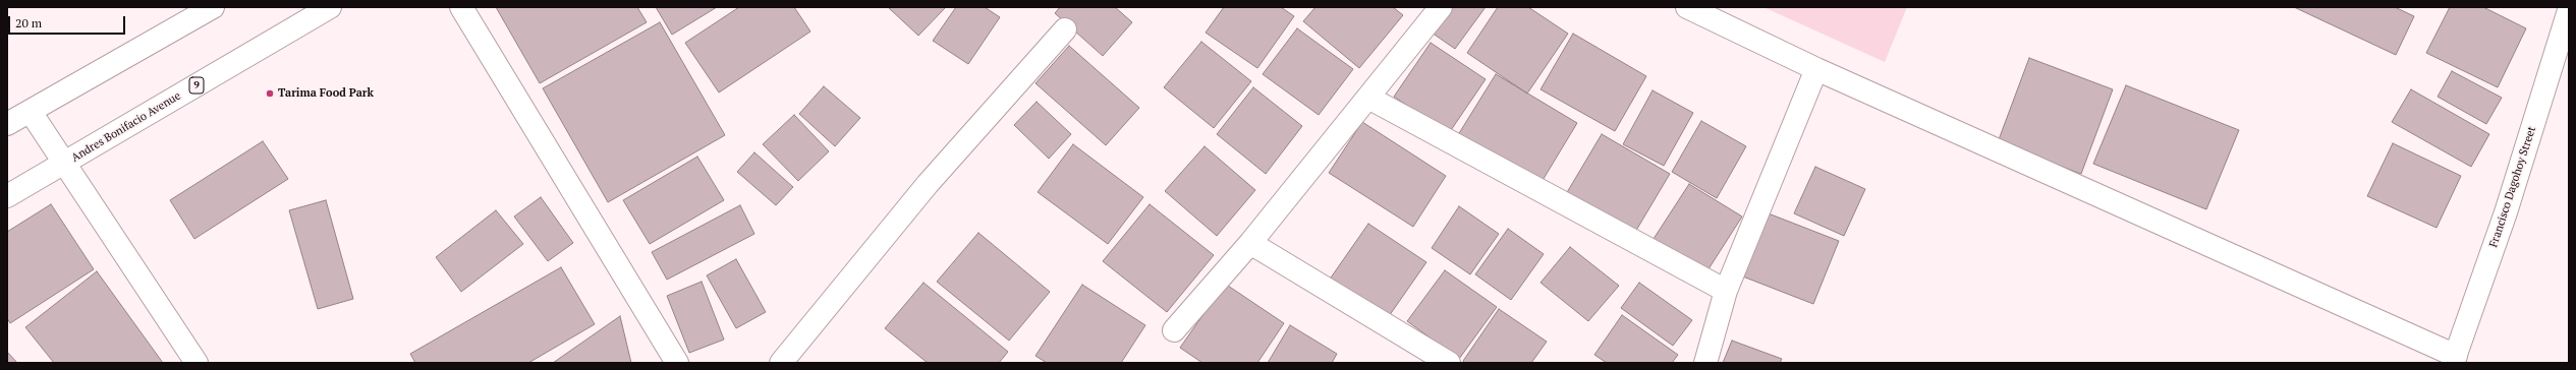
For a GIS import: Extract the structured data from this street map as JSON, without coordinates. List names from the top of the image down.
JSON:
{
  "streets": {
    "main road": ["9", "Andres Bonifacio Avenue", "Francisco Dagohoy Street"]
  },
  "places": ["Tarima Food Park"],
  "scale_bar": "20 m"
}
